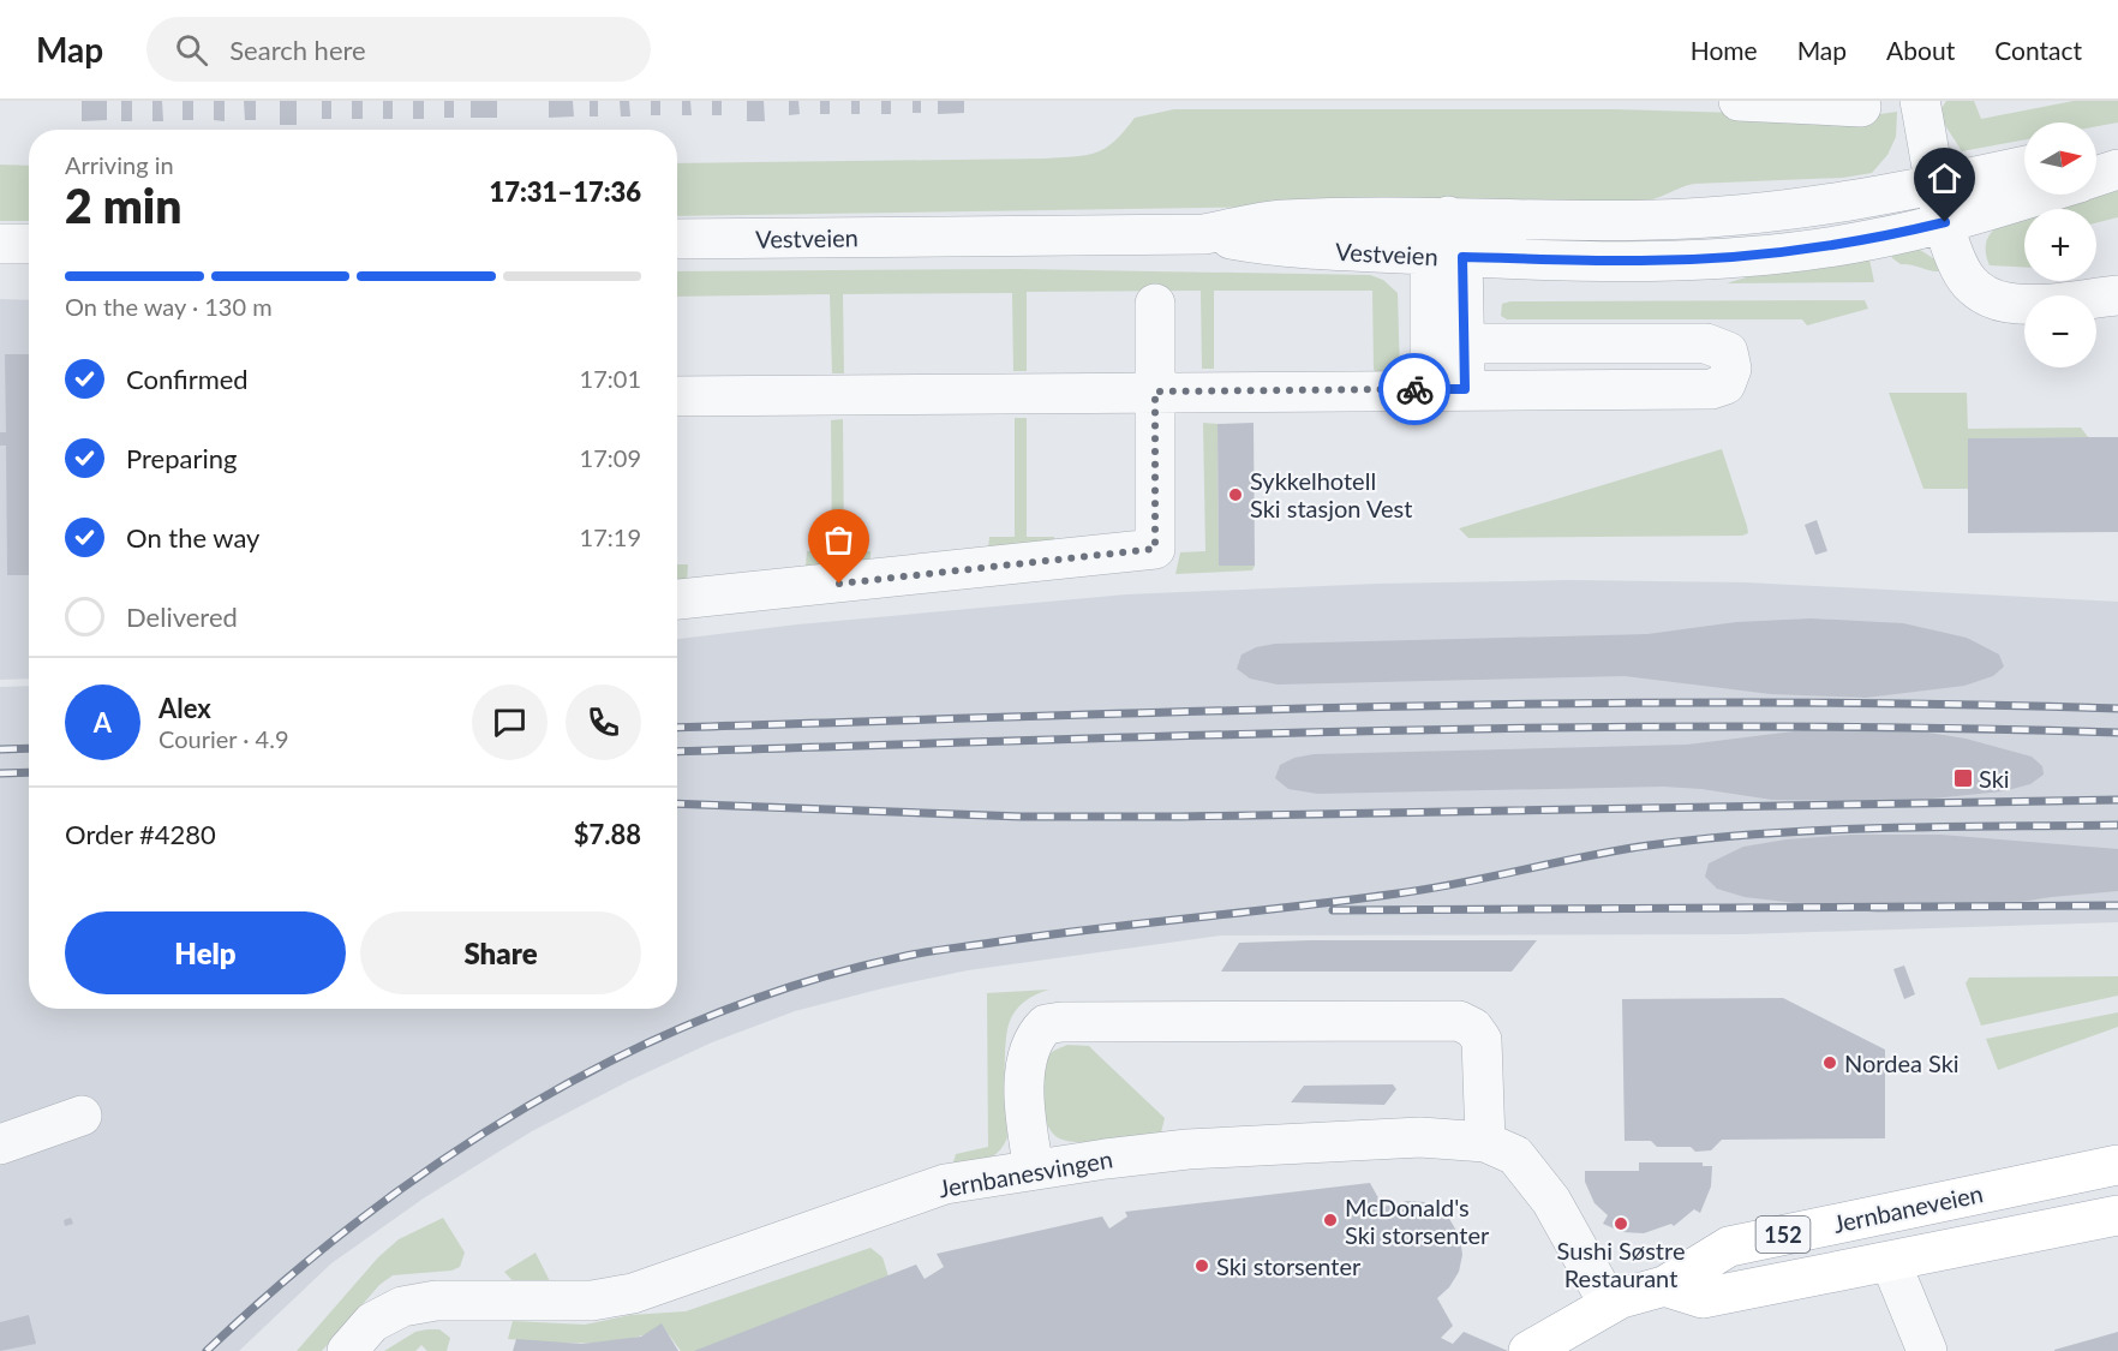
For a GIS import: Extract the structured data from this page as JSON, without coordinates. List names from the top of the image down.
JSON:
{
  "streets": {
    "main road": ["Jernbaneveien", "152"],
    "street": ["Vestveien", "Jernbanesvingen"]
  },
  "crossings": [
    ["Jernbanesvingen", "Jernbaneveien"]
  ],
  "places": {
    "other": [
      "Sykkelhotell Ski stasjon Vest",
      "Nordea Ski",
      "McDonald's Ski storsenter",
      "Sushi Søstre Restaurant",
      "Ski storsenter"
    ],
    "transit": ["Ski"]
  },
  "north": "right",
  "page": {
    "header": "Map",
    "search": "Search here",
    "nav": [
      "Home",
      "Map",
      "About",
      "Contact"
    ],
    "map_buttons": ["+", "−"],
    "heading": ["2 min", "Arriving in", "17:31–17:36"],
    "panel": [
      "Alex",
      "Courier · 4.9",
      "Order #4280",
      "$7.88"
    ],
    "bar": "On the way · 130 m",
    "list": [
      ["Confirmed", "17:01"],
      ["Preparing", "17:09"],
      ["On the way", "17:19"],
      "Delivered"
    ],
    "round": "A",
    "buttons": ["Help", "Share"]
  }
}
